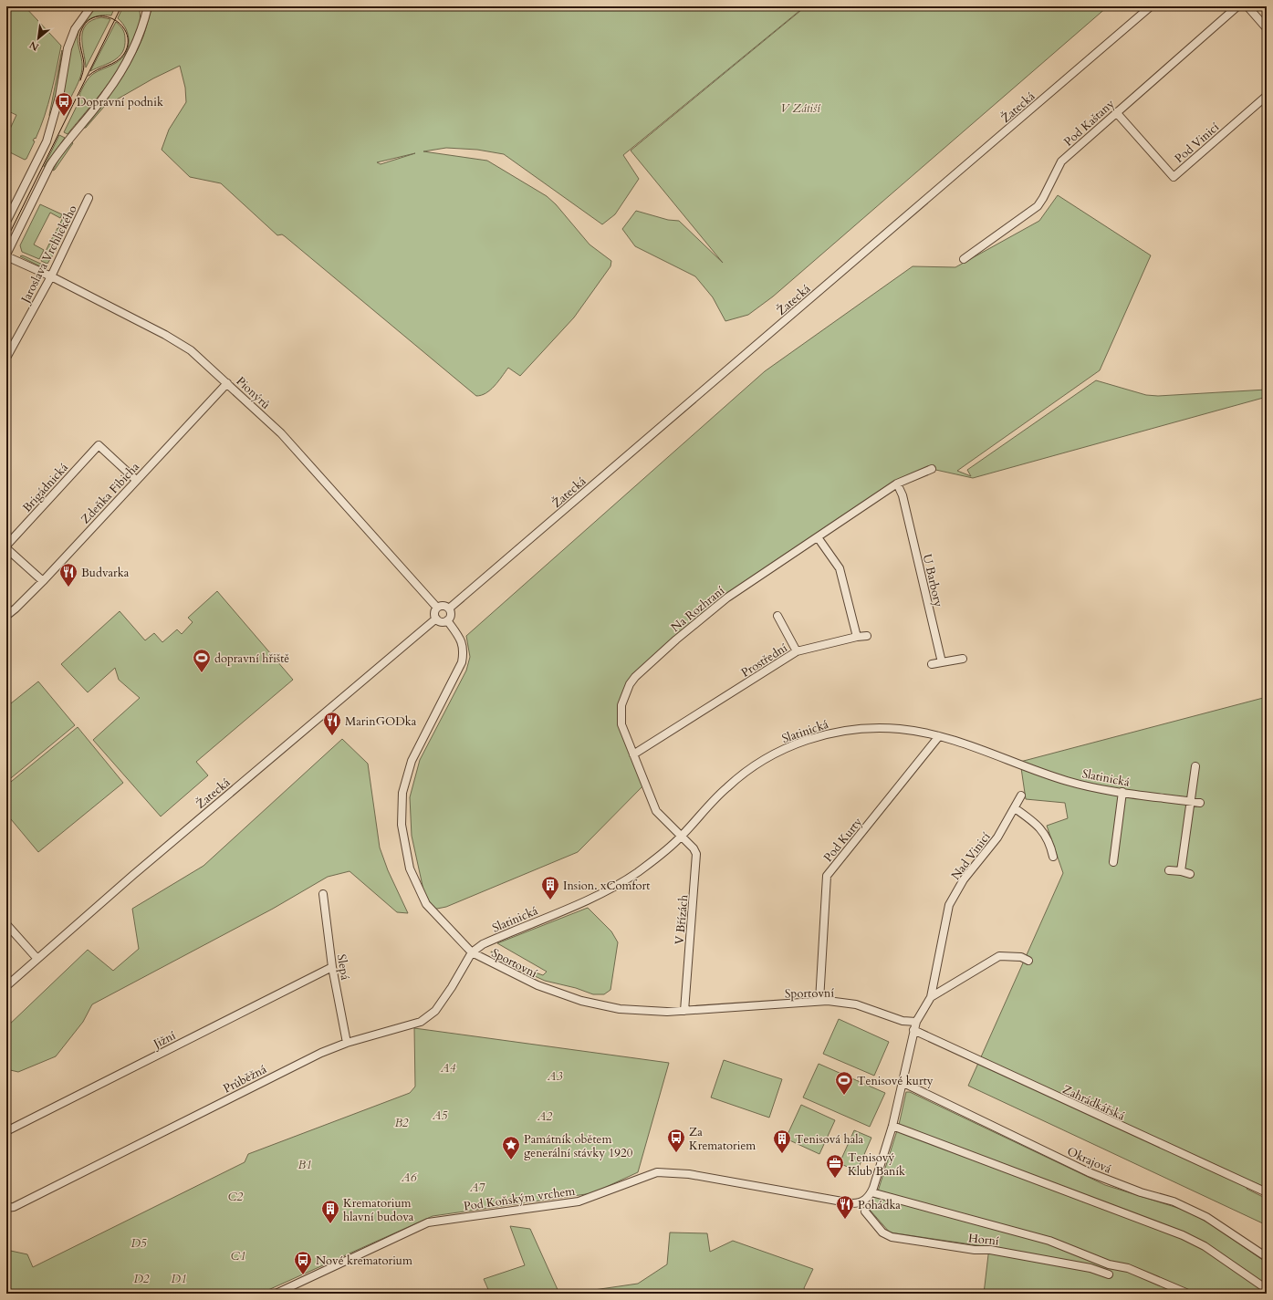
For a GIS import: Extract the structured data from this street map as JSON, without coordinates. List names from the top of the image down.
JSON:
{
  "streets": {
    "street": [
      "Žatecká",
      "Pod Kaštany",
      "Pod Vinicí",
      "Jaroslava Vrchlického",
      "Pionýrů",
      "Brigádnická",
      "Zdeňka Fibicha",
      "U Barbory",
      "Na Rozhraní",
      "Prostřední",
      "Slatinická",
      "Pod Kurty",
      "Nad Vinicí",
      "V Břízách",
      "Sportovní",
      "Slepá",
      "Jižní",
      "Průběžná",
      "Zahrádkářská",
      "Okrajová",
      "Pod Koňským vrchem",
      "Horní"
    ]
  },
  "crossings": [
    ["Žatecká", "Pionýrů"],
    ["Žatecká", "Sportovní"],
    ["Pod Kaštany", "Pod Vinicí"],
    ["Jaroslava Vrchlického", "Pionýrů"],
    ["Pionýrů", "Zdeňka Fibicha"],
    ["Pionýrů", "Sportovní"],
    ["Brigádnická", "Zdeňka Fibicha"],
    ["U Barbory", "Na Rozhraní"],
    ["Na Rozhraní", "Prostřední"],
    ["Na Rozhraní", "Slatinická"],
    ["Na Rozhraní", "V Břízách"],
    ["Slatinická", "Pod Kurty"],
    ["Slatinická", "V Břízách"],
    ["Slatinická", "Sportovní"],
    ["Slatinická", "Průběžná"],
    ["Pod Kurty", "Sportovní"],
    ["V Břízách", "Sportovní"],
    ["Sportovní", "Průběžná"],
    ["Slepá", "Jižní"],
    ["Slepá", "Průběžná"]
  ],
  "parks": [
    "V Zátiší",
    "A4",
    "A3",
    "A5",
    "A2",
    "B2",
    "B1",
    "A6",
    "A7",
    "C2",
    "D5",
    "C1",
    "D2",
    "D1"
  ],
  "places": {
    "bus stop": ["Dopravní podnik", "Za Krematoriem", "Nové krematorium"],
    "restaurant": ["Budvarka", "MarinGODka", "Pohádka"],
    "sports": ["dopravní hřiště", "Tenisové kurty"],
    "building": ["Insion. xComfort", "Tenisová hala", "Krematorium hlavní budova"],
    "place": ["Památník obětem generální stávky 1920"],
    "office": ["Tenisový Klub Baník"]
  },
  "north": "bottom left"
}
